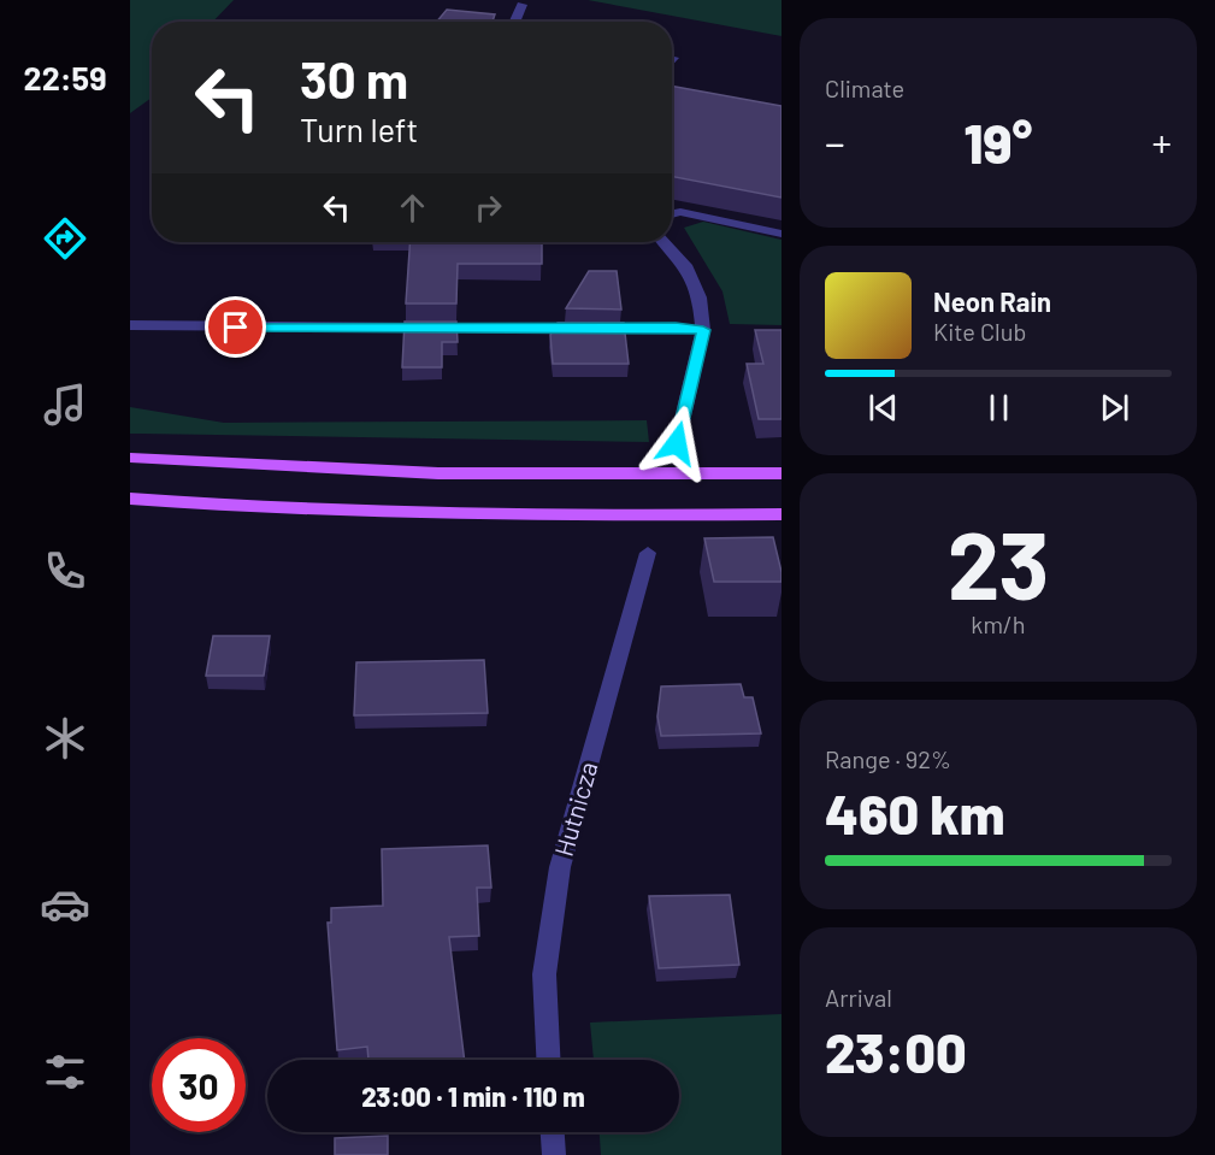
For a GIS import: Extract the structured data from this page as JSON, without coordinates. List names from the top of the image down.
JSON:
{
  "streets": {
    "street": ["Hutnicza"]
  },
  "page": {
    "tabs": "22:59",
    "tile": [
      "Climate",
      ["23", "km/h"],
      ["Range · 92%", "460 km"],
      ["Arrival", "23:00"]
    ],
    "turn": ["30 m", "Turn left"],
    "heat": ["−", "19°", "+"],
    "song": ["Neon Rain", "Kite Club"],
    "limit": "30",
    "trip": "23:00 · 1 min · 110 m"
  }
}
